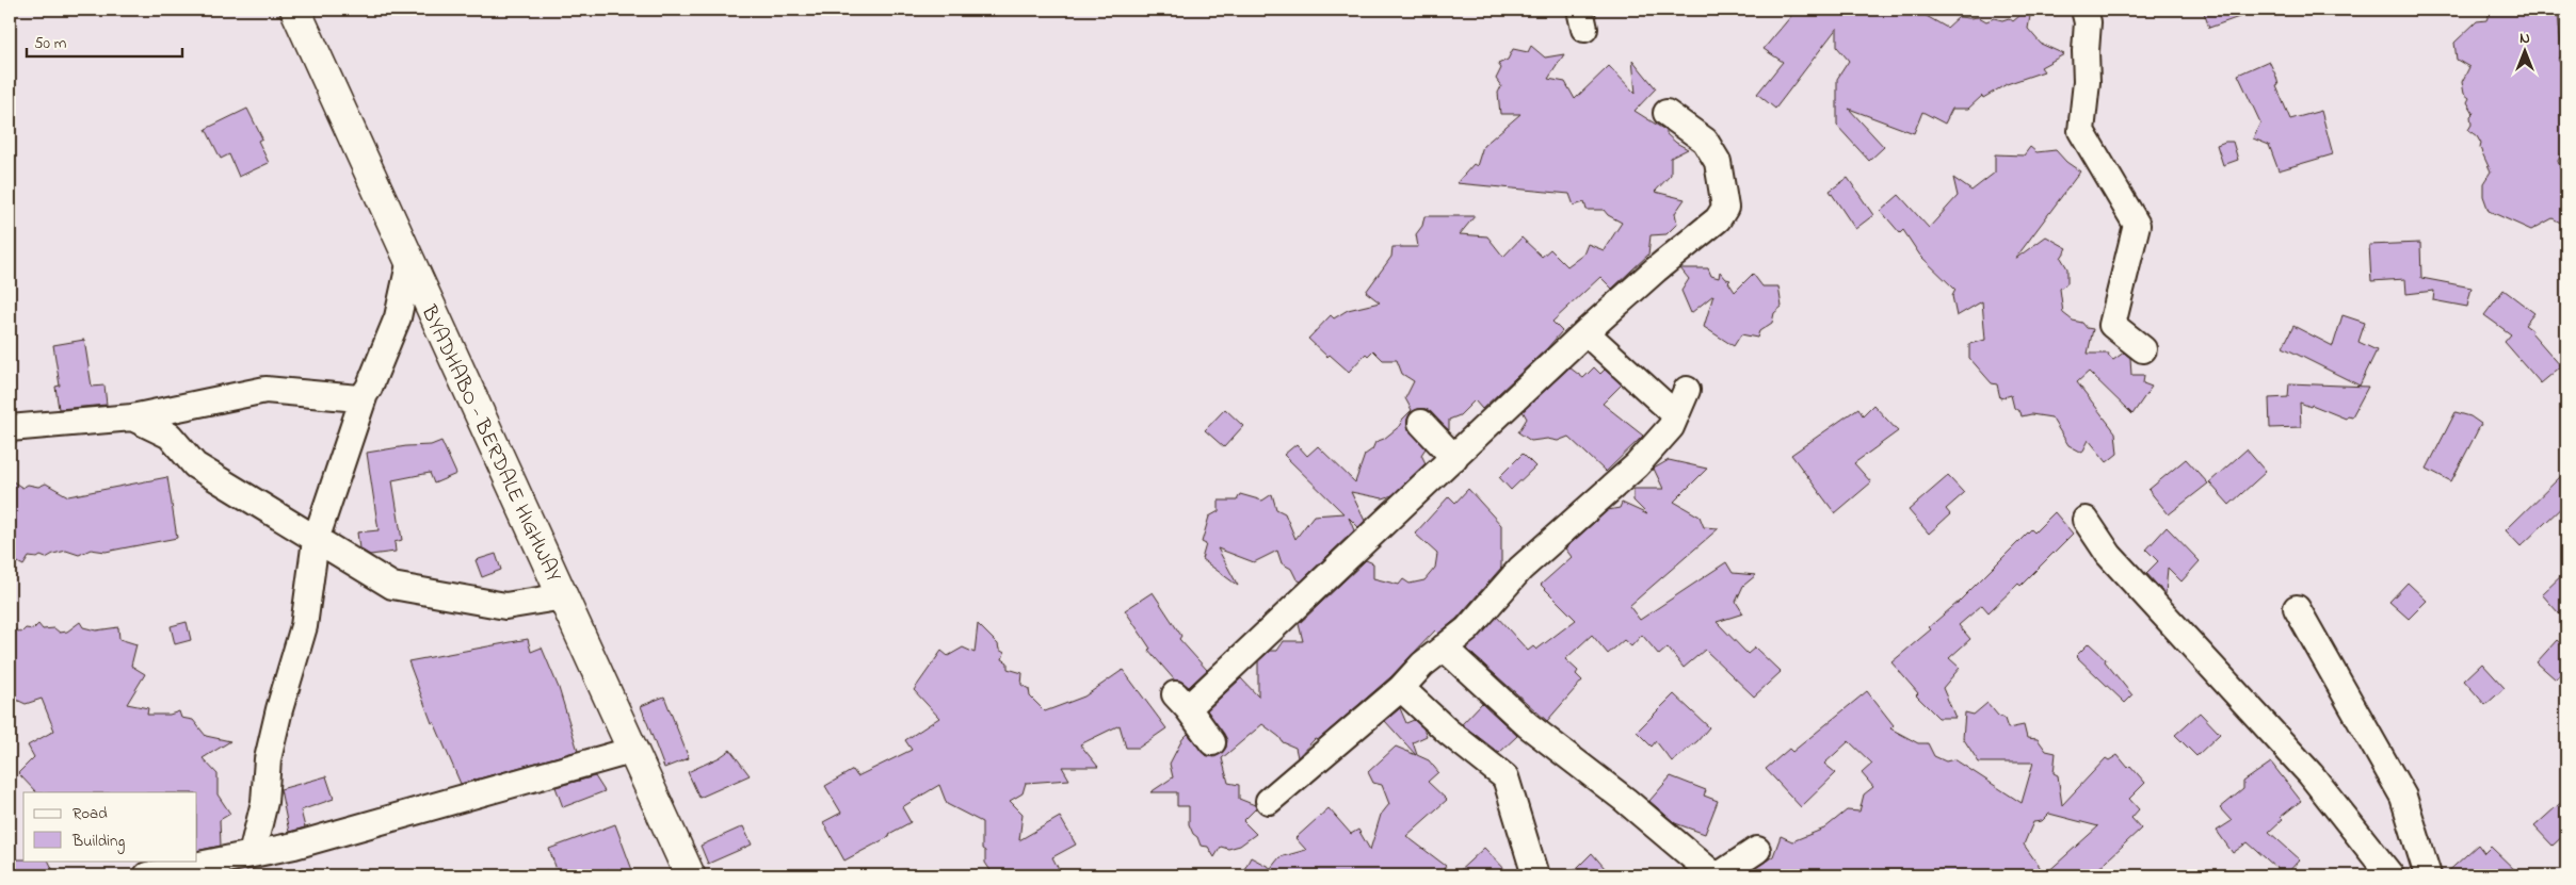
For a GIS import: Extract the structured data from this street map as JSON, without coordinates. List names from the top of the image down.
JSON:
{
  "streets": {
    "main road": ["BYADHABO - BERDALE HIGHWAY"]
  },
  "legend": ["Road", "Building"],
  "scale_bar": "50 m",
  "north": "top"
}
